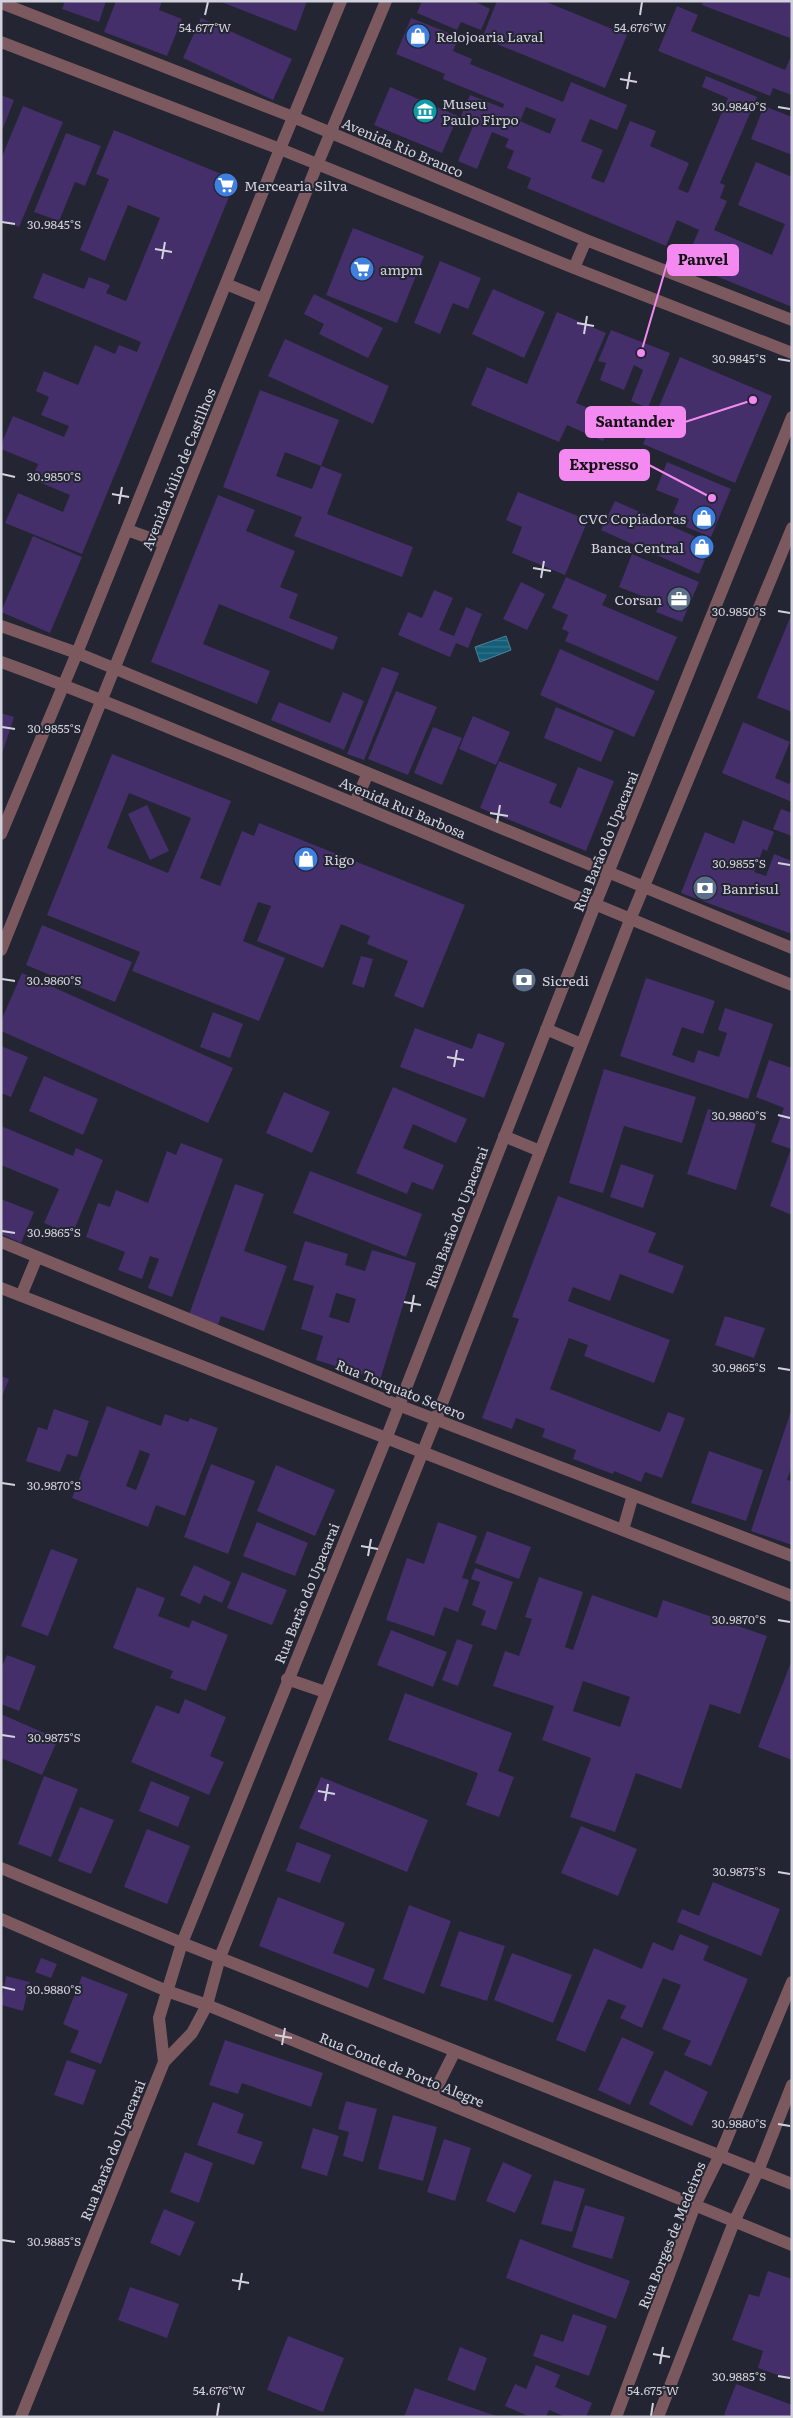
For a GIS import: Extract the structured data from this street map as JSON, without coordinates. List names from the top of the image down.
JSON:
{
  "streets": {
    "street": [
      "Avenida Rio Branco",
      "Avenida Júlio de Castilhos",
      "Avenida Rui Barbosa",
      "Rua Barão do Upacarai",
      "Rua Torquato Severo",
      "Rua Conde de Porto Alegre",
      "Rua Borges de Medeiros"
    ]
  },
  "crossings": [
    ["Avenida Rio Branco", "Avenida Júlio de Castilhos"],
    ["Avenida Júlio de Castilhos", "Avenida Rui Barbosa"],
    ["Avenida Rui Barbosa", "Rua Barão do Upacarai"],
    ["Rua Barão do Upacarai", "Rua Torquato Severo"],
    ["Rua Barão do Upacarai", "Rua Conde de Porto Alegre"],
    ["Rua Conde de Porto Alegre", "Rua Borges de Medeiros"]
  ],
  "places": {
    "shop": [
      "Relojoaria Laval",
      "CVC Copiadoras",
      "Banca Central",
      "Rigo"
    ],
    "museum": ["Museu Paulo Firpo"],
    "supermarket": ["Mercearia Silva", "ampm"],
    "other": ["Panvel", "Santander", "Expresso"],
    "office": ["Corsan"],
    "bank": ["Banrisul", "Sicredi"]
  },
  "coordinates": [
    "54.677°W",
    "54.676°W",
    "30.9840°S",
    "30.9845°S",
    "30.9850°S",
    "30.9855°S",
    "30.9860°S",
    "30.9865°S",
    "30.9870°S",
    "30.9875°S",
    "30.9880°S",
    "30.9885°S",
    "54.675°W"
  ]
}
